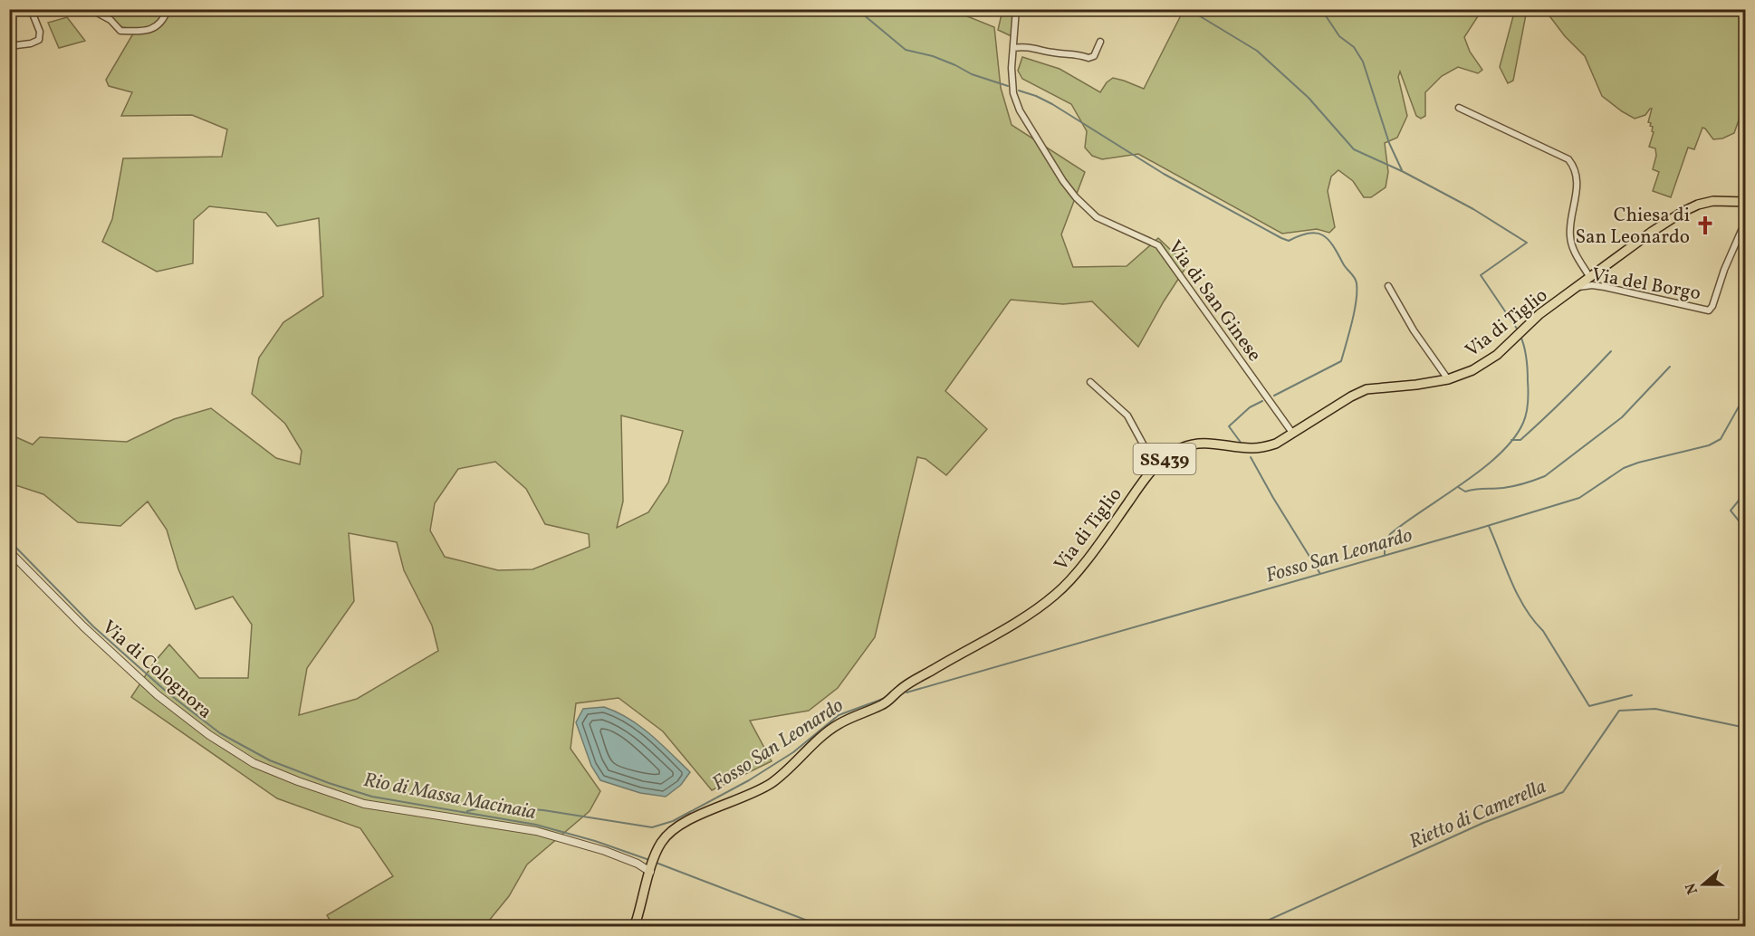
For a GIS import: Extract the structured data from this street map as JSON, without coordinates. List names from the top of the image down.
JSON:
{
  "streets": {
    "main road": ["Via di Tiglio", "SS439"],
    "street": ["Via del Borgo", "Via di San Ginese", "Via di Colognora"]
  },
  "crossings": [
    ["Via del Borgo", "Via di Tiglio"],
    ["Via di San Ginese", "Via di Tiglio"],
    ["Via di Tiglio", "Via di Colognora"]
  ],
  "water": ["Fosso San Leonardo", "Rio di Massa Macinaia", "Rietto di Camerella"],
  "places": {
    "church": ["Chiesa di San Leonardo"]
  },
  "north": "left"
}
